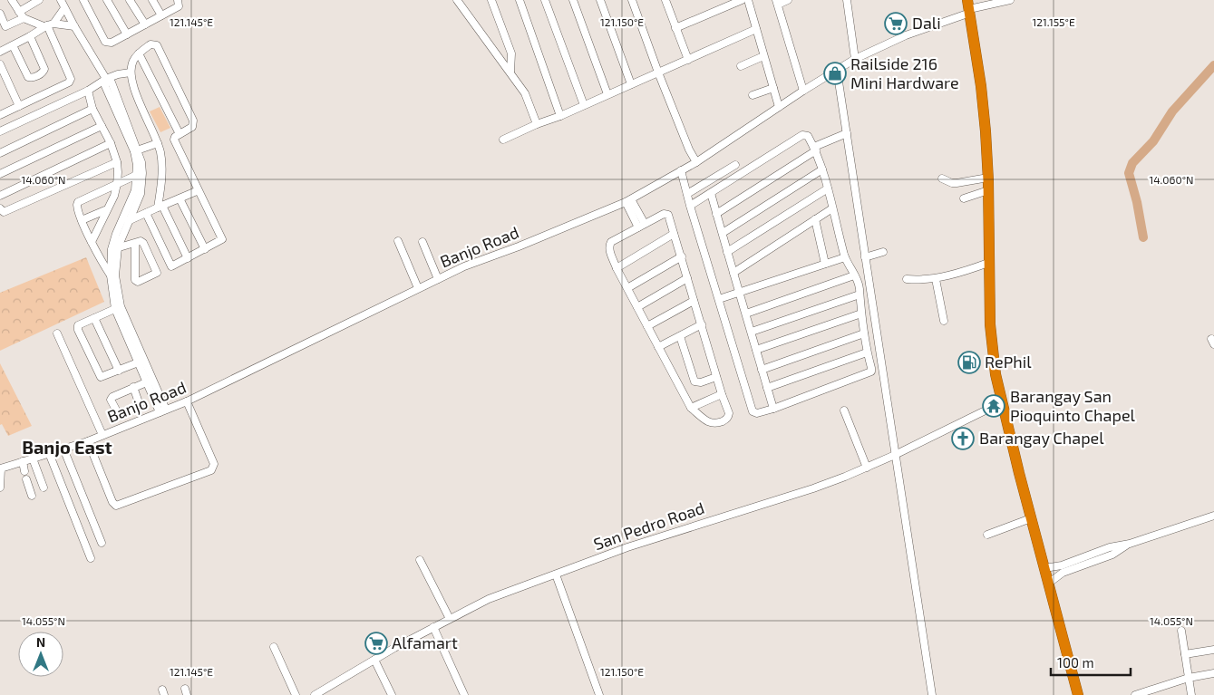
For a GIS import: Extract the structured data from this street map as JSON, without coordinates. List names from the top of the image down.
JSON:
{
  "streets": {
    "street": ["Banjo Road", "San Pedro Road"]
  },
  "districts": ["Banjo East"],
  "places": {
    "supermarket": ["Dali", "Alfamart"],
    "shop": ["Railside 216 Mini Hardware"],
    "fuel station": ["RePhil"],
    "temple": ["Barangay San Pioquinto Chapel"],
    "church": ["Barangay Chapel"]
  },
  "scale_bar": "100 m",
  "north": "top",
  "coordinates": [
    "121.145°E",
    "121.150°E",
    "121.155°E",
    "14.060°N",
    "14.055°N"
  ]
}
